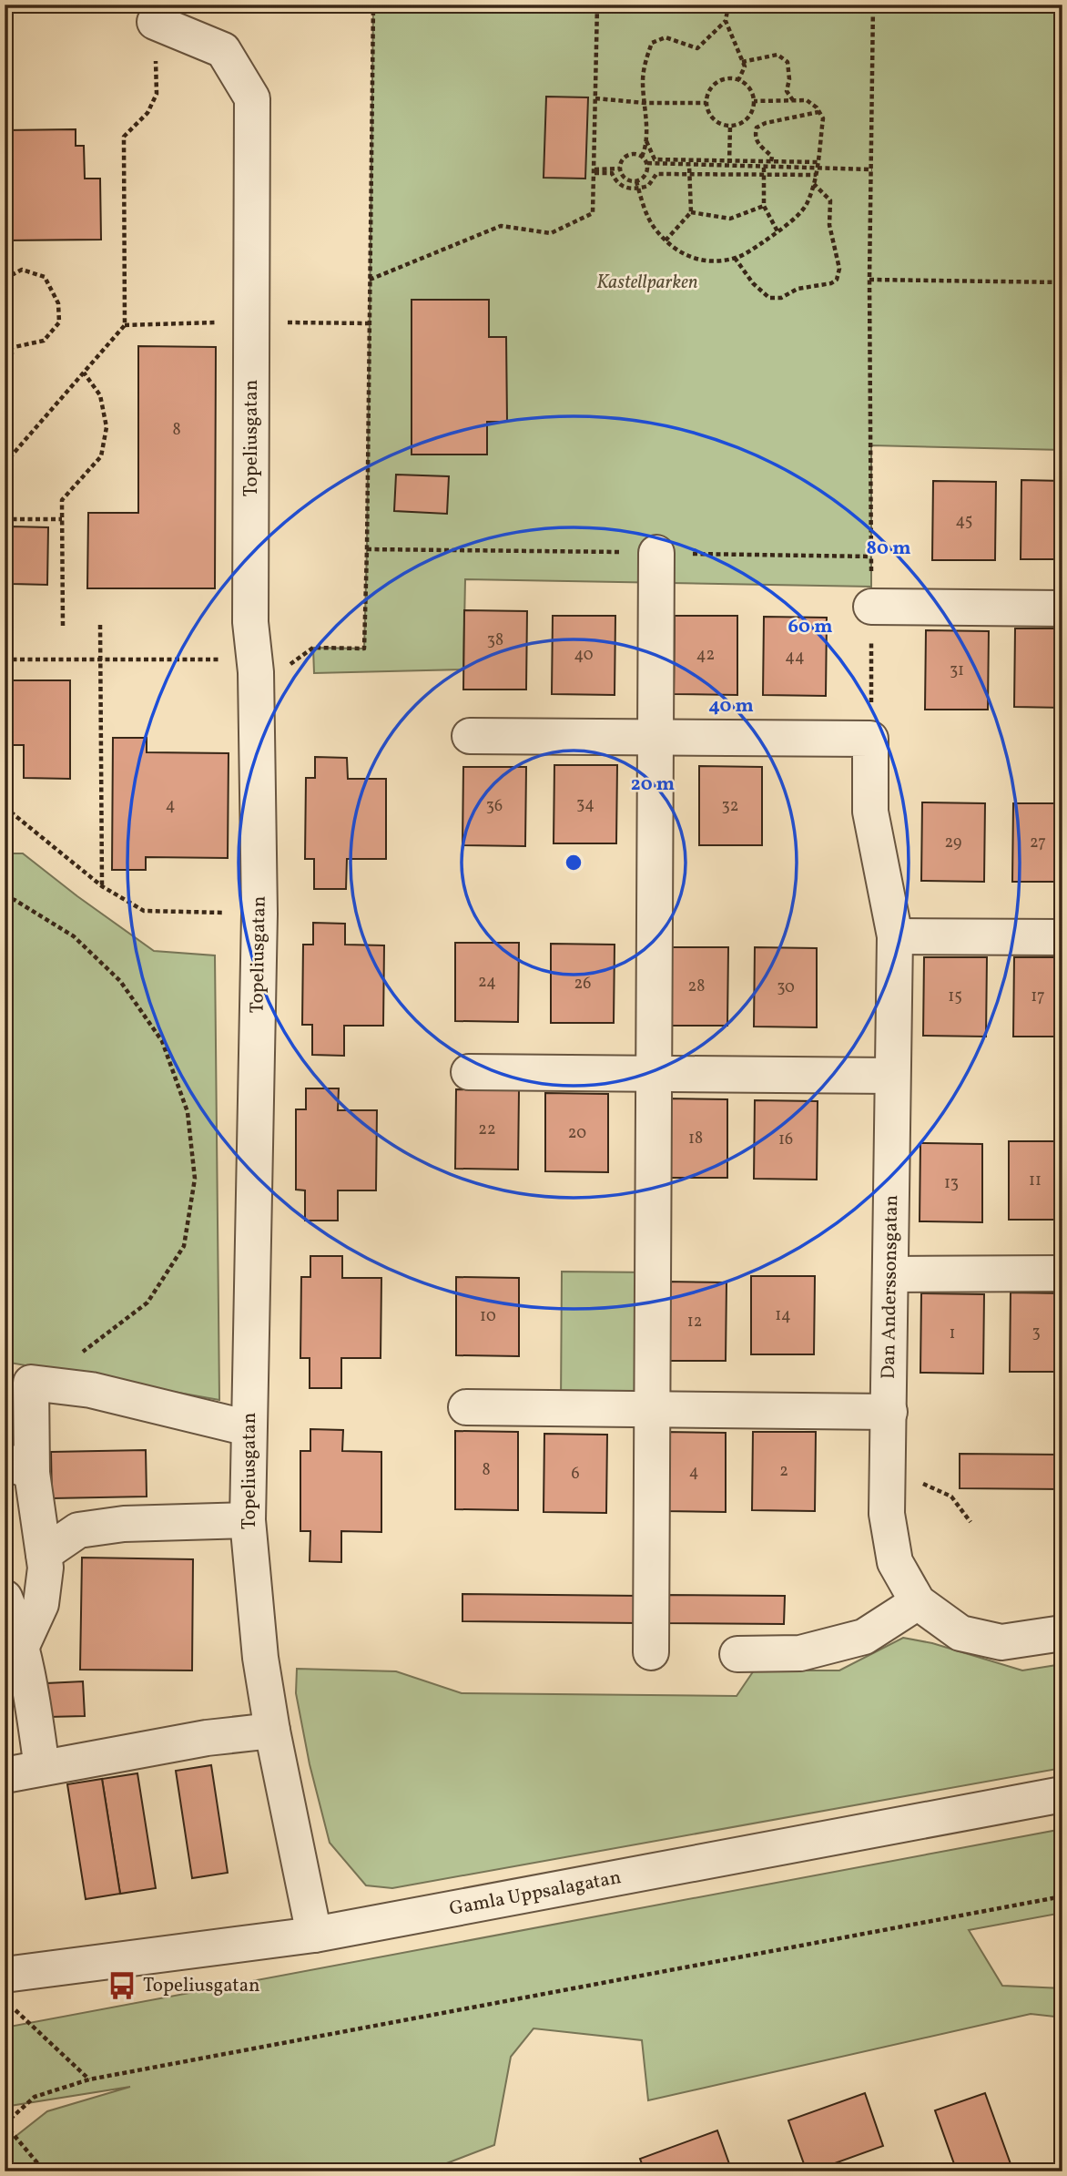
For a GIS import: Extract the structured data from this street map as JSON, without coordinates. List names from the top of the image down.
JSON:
{
  "streets": {
    "street": ["Topeliusgatan", "Dan Anderssonsgatan", "Gamla Uppsalagatan"]
  },
  "crossings": [
    ["Topeliusgatan", "Gamla Uppsalagatan"]
  ],
  "parks": ["Kastellparken"],
  "places": {
    "bus stop": ["Topeliusgatan"]
  },
  "house_numbers": [
    "8",
    "45",
    "38",
    "40",
    "42",
    "44",
    "31",
    "34",
    "4",
    "36",
    "32",
    "29",
    "27",
    "24",
    "26",
    "28",
    "30",
    "15",
    "17",
    "22",
    "20",
    "18",
    "16",
    "11",
    "13",
    "14",
    "10",
    "12",
    "3",
    "1",
    "8",
    "2",
    "4",
    "6"
  ],
  "rings": [
    "80 m",
    "60 m",
    "40 m",
    "20 m"
  ]
}
